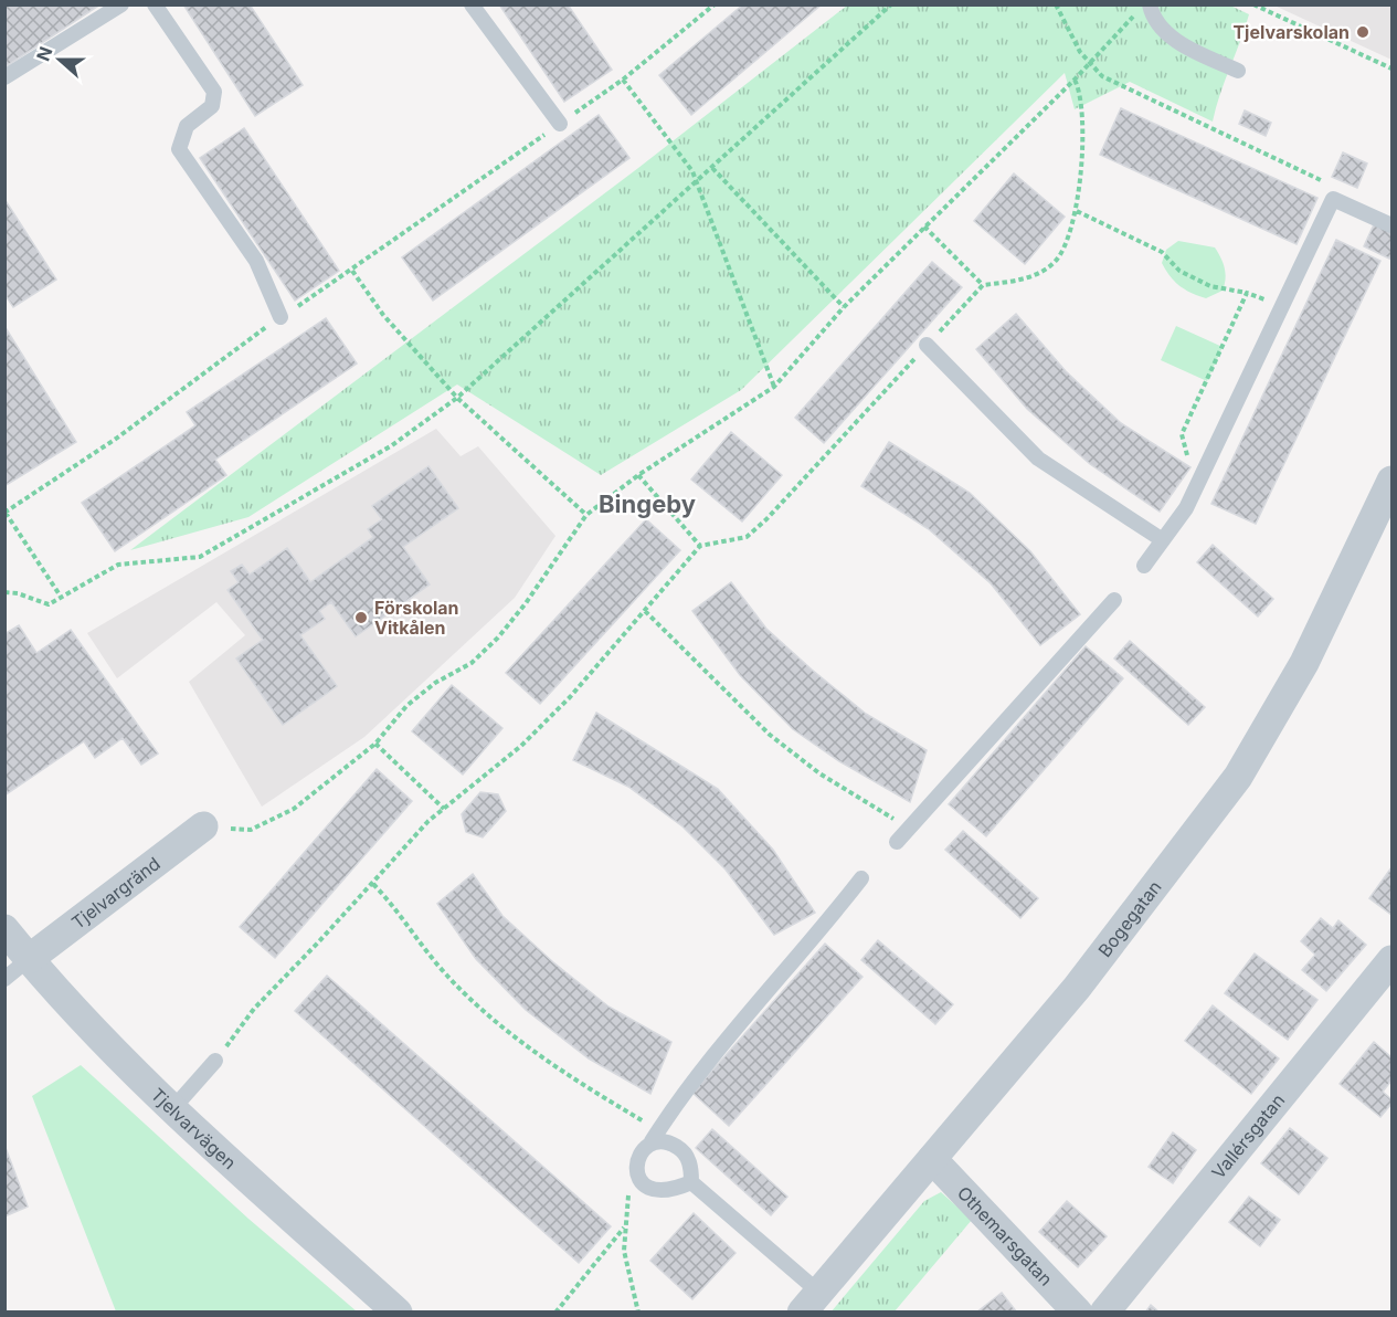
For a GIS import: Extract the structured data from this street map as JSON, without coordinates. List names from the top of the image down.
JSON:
{
  "streets": {
    "street": [
      "Tjelvargränd",
      "Bogegatan",
      "Tjelvarvägen",
      "Vallérsgatan",
      "Othemarsgatan"
    ]
  },
  "crossings": [
    ["Tjelvargränd", "Tjelvarvägen"],
    ["Bogegatan", "Othemarsgatan"]
  ],
  "districts": ["Bingeby"],
  "places": ["Tjelvarskolan", "Förskolan Vitkålen"],
  "north": "left"
}
